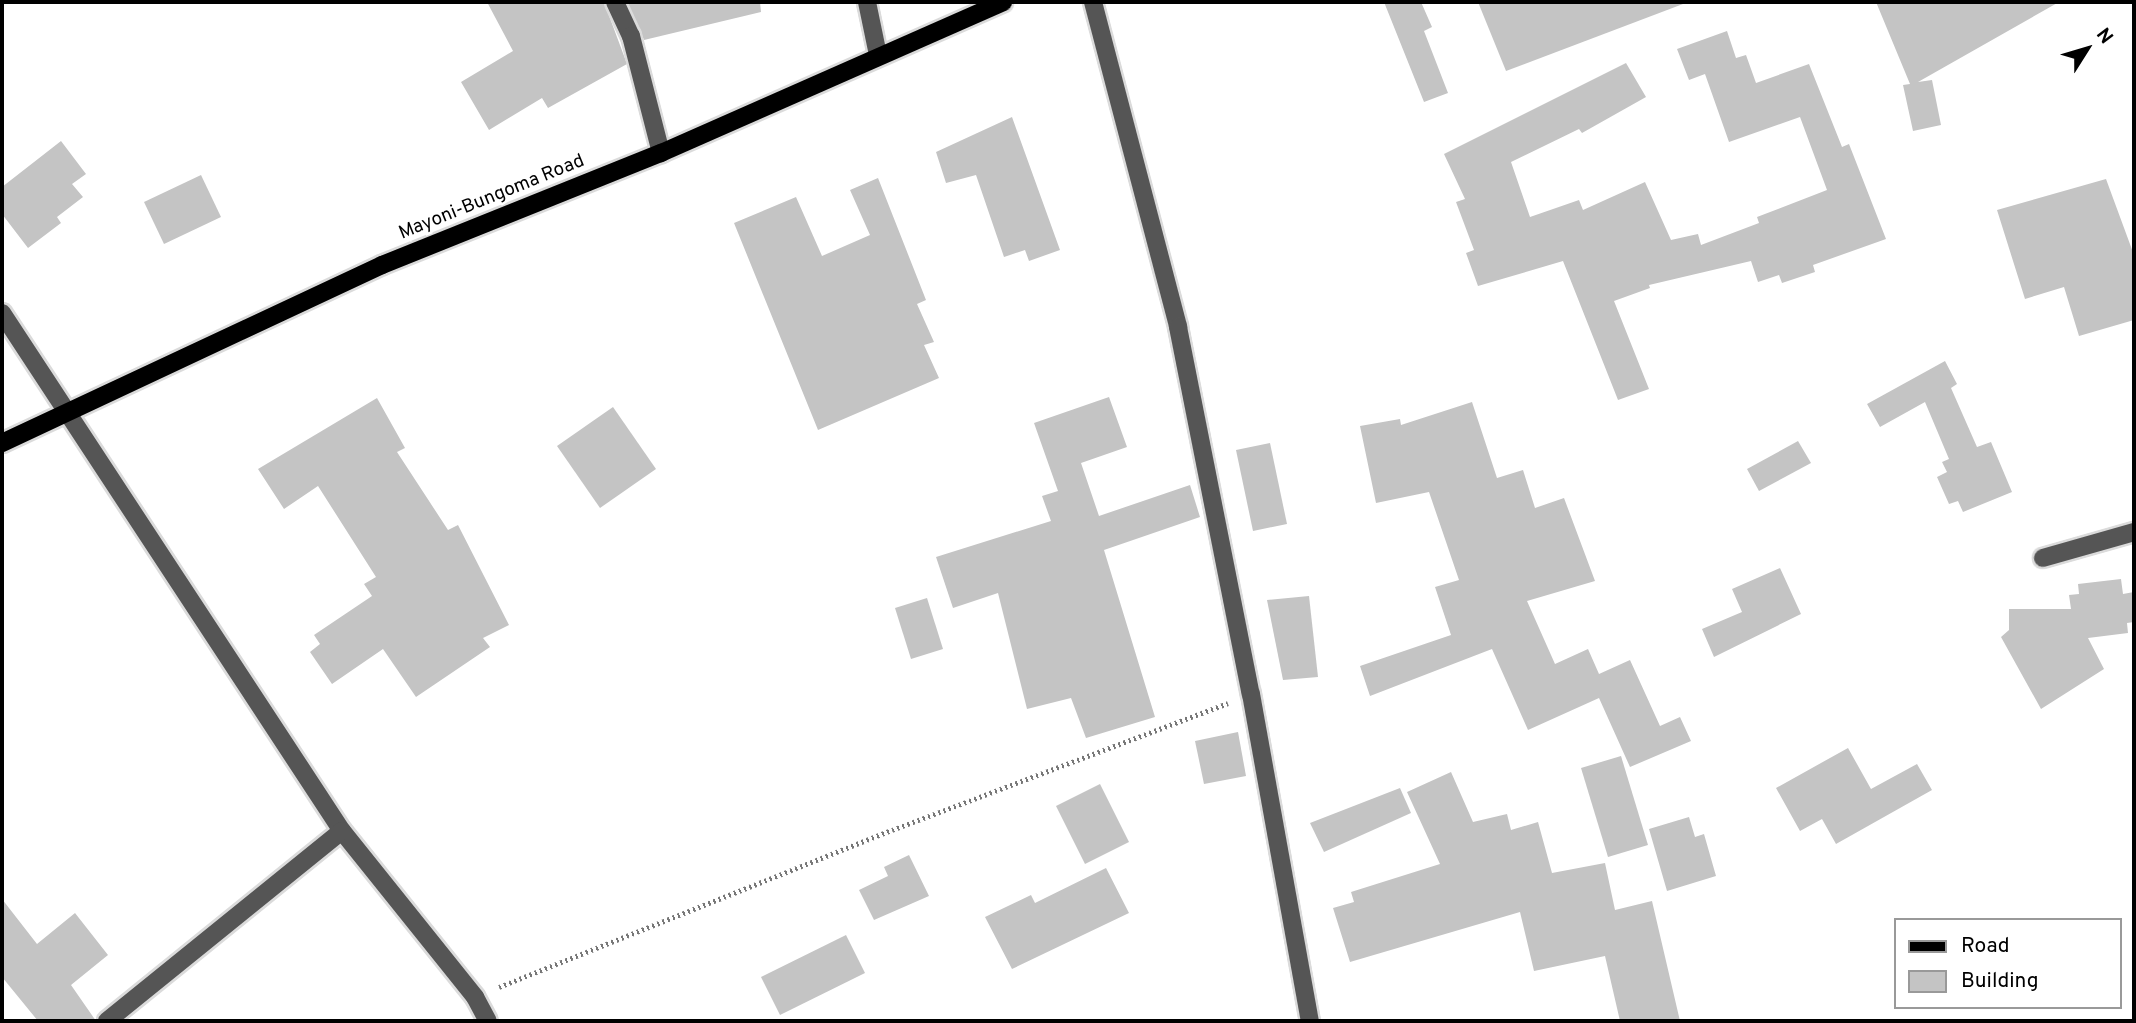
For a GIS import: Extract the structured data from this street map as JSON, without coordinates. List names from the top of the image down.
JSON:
{
  "streets": {
    "main road": ["Mayoni-Bungoma Road"]
  },
  "legend": ["Road", "Building"],
  "north": "top right"
}
